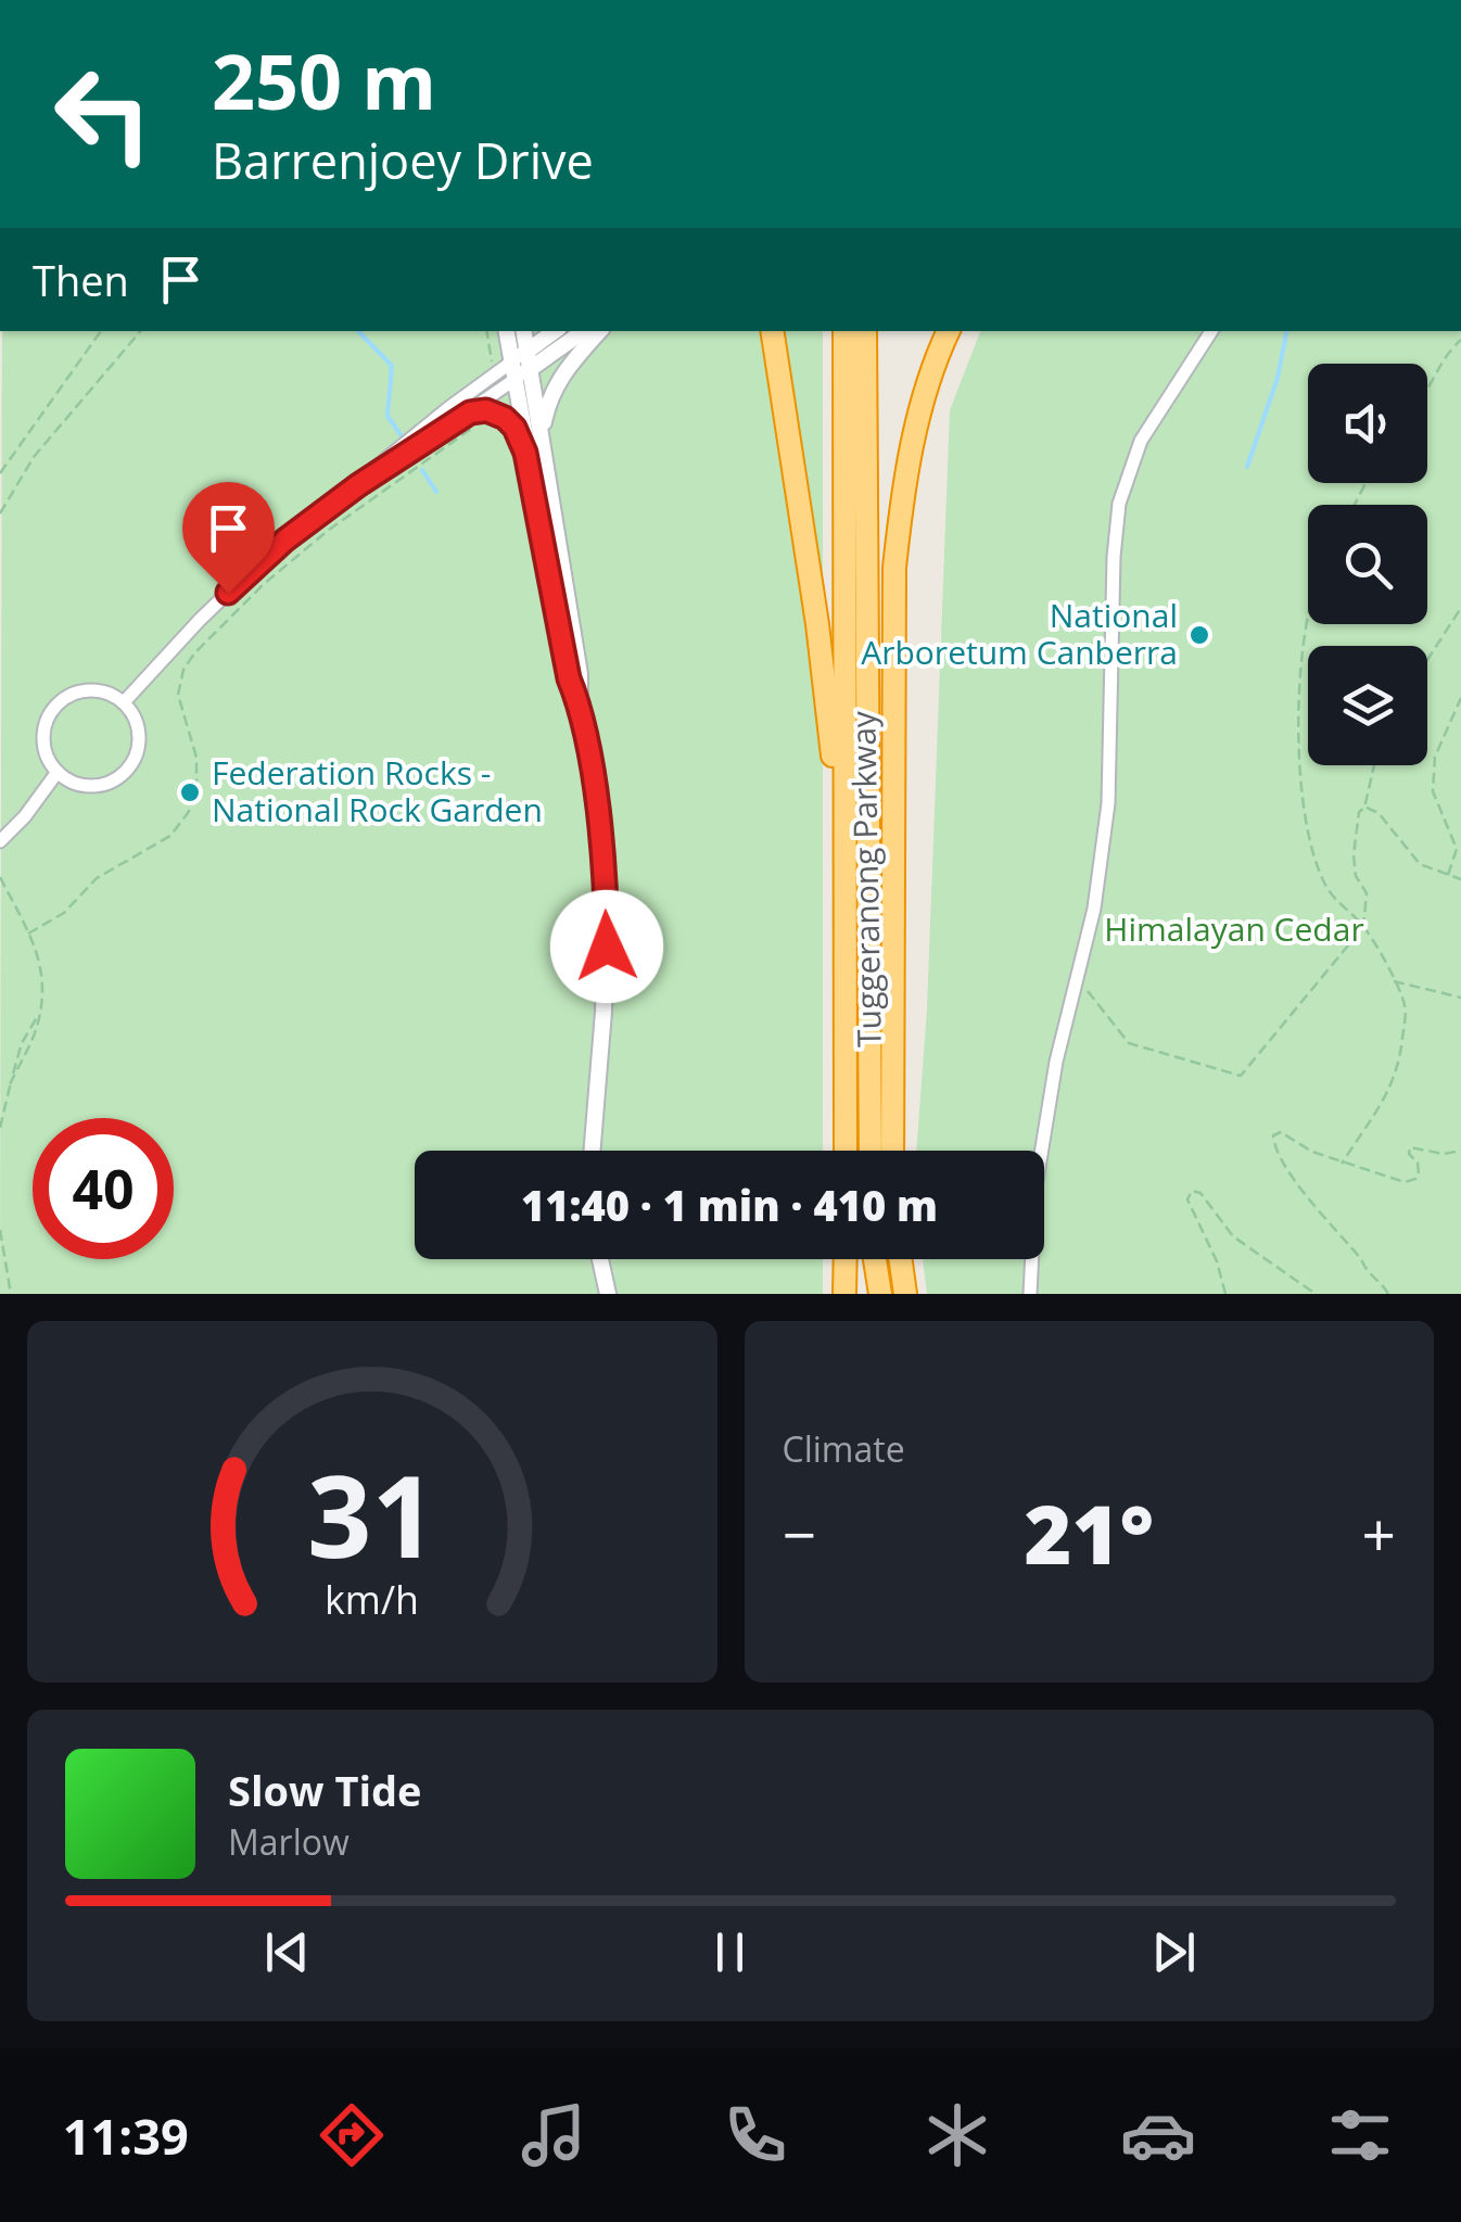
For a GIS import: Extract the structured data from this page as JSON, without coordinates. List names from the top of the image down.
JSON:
{
  "streets": {
    "highway": ["Tuggeranong Parkway"]
  },
  "parks": ["Himalayan Cedar"],
  "places": ["National Arboretum Canberra", "Federation Rocks - National Rock Garden"],
  "page": {
    "turn": ["250 m", "Barrenjoey Drive"],
    "then": "Then",
    "limit": "40",
    "trip": "11:40 · 1 min · 410 m",
    "tile": "Climate",
    "heat": ["−", "21°", "+"],
    "song": ["Slow Tide", "Marlow"],
    "tabs": "11:39",
    "gauge": ["31", "km/h"]
  }
}
